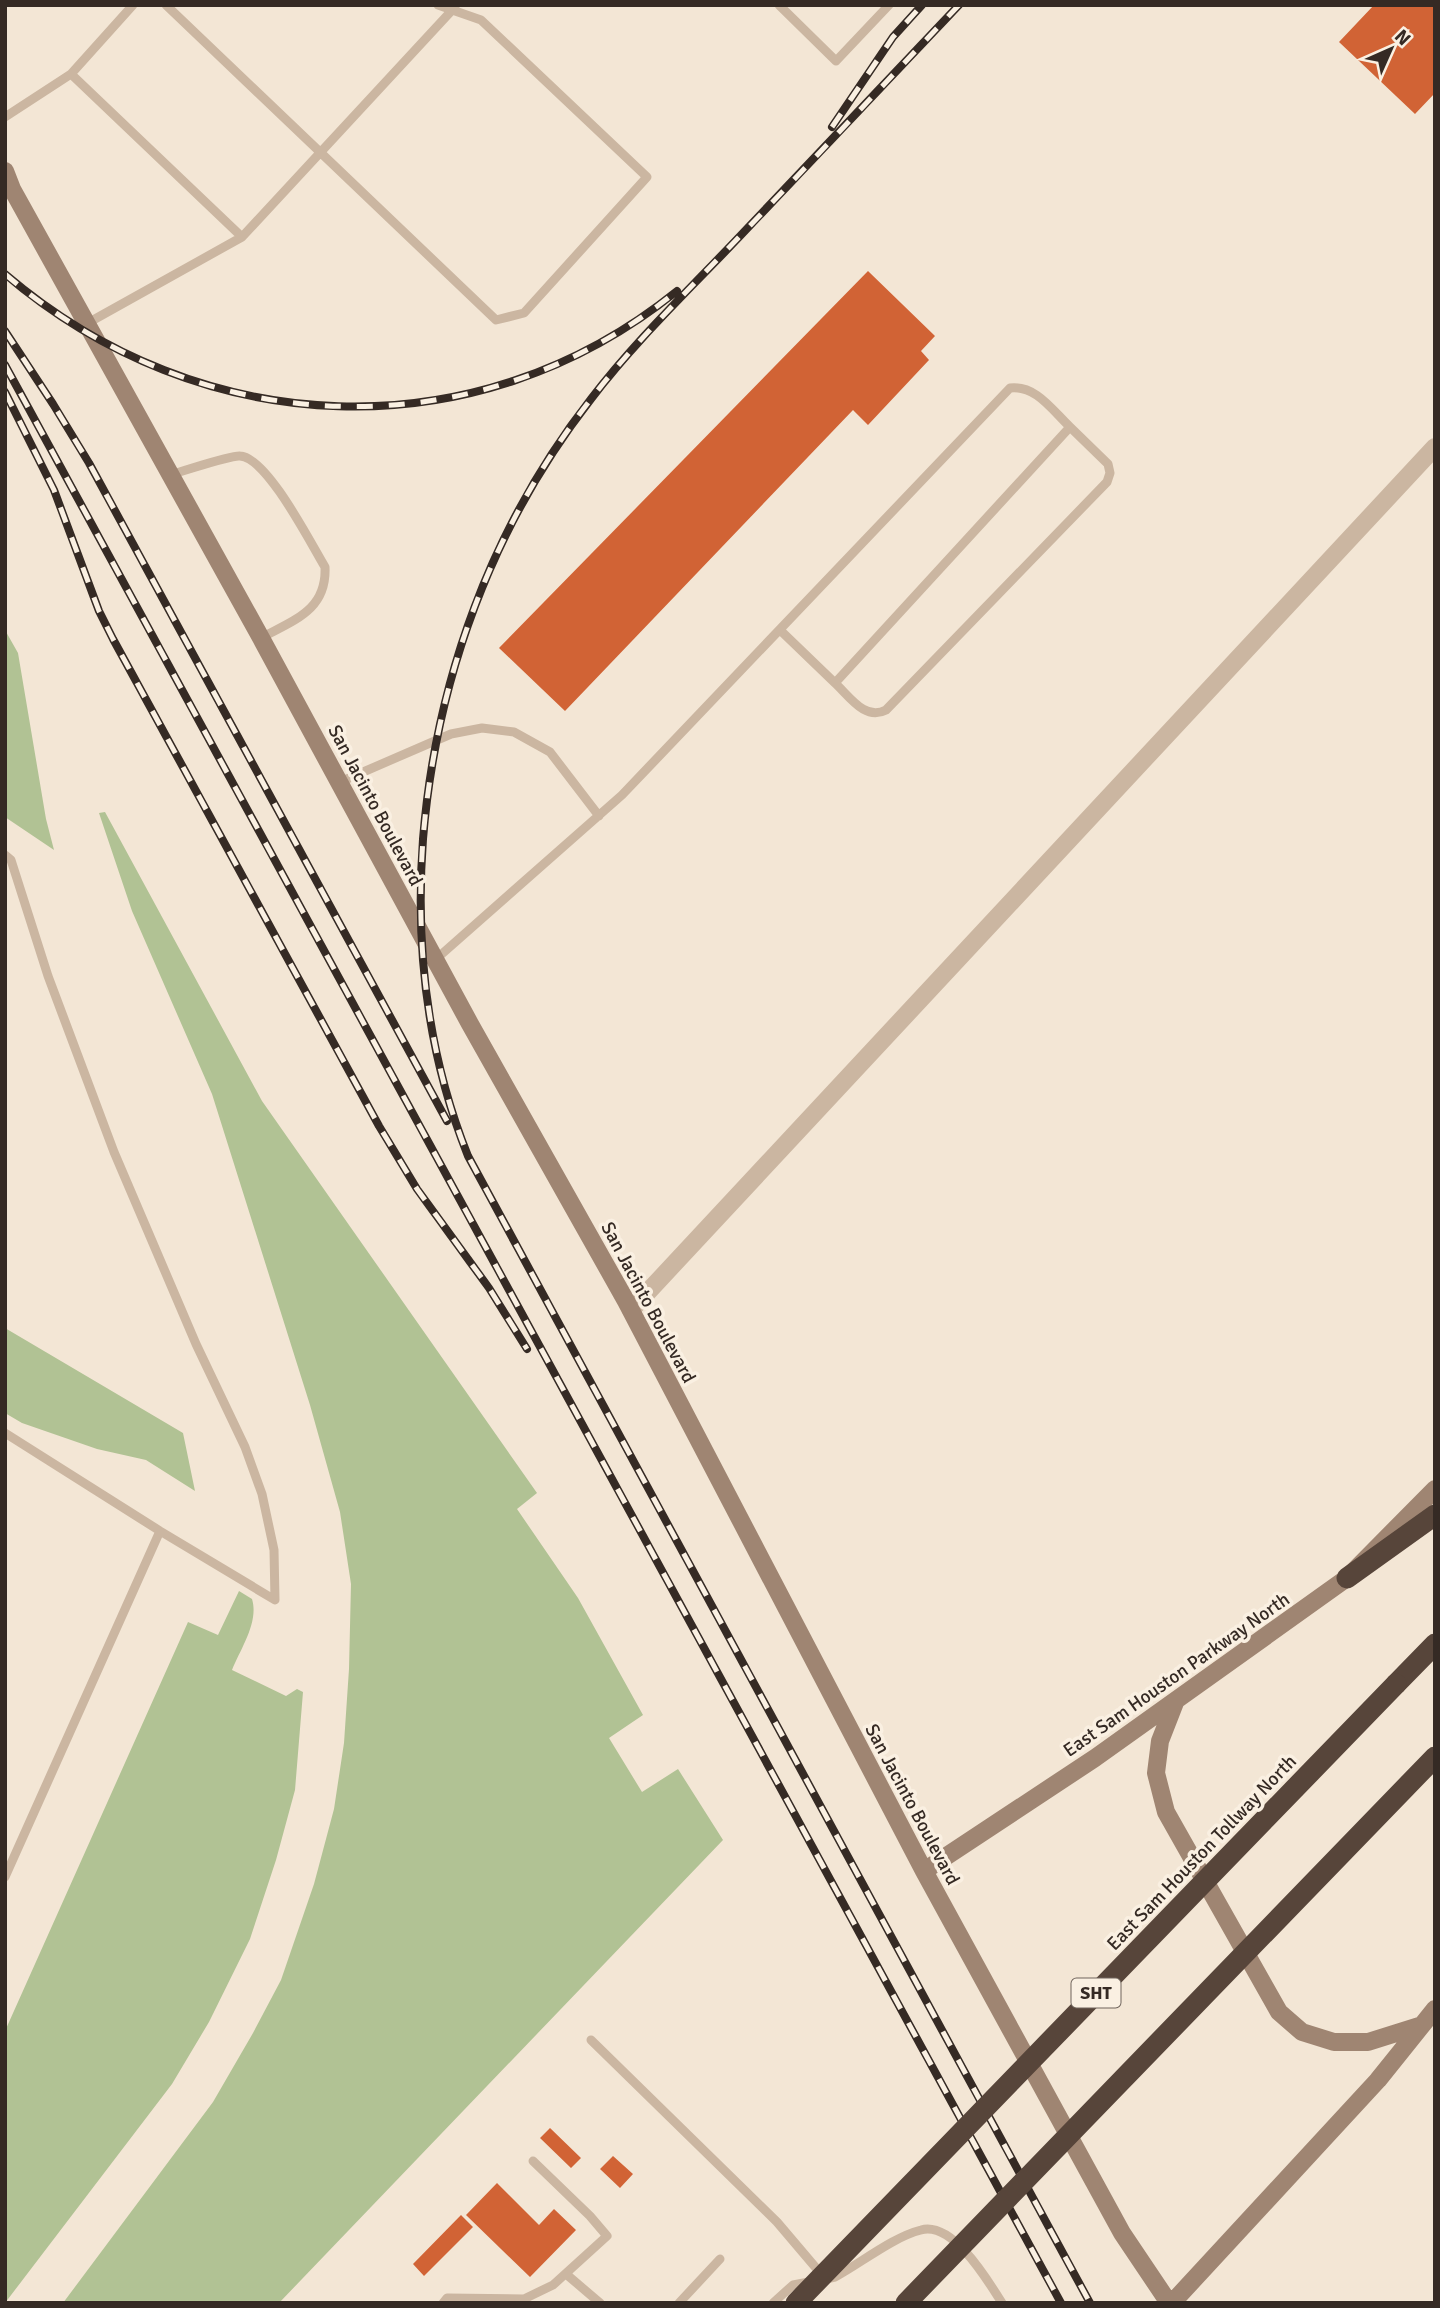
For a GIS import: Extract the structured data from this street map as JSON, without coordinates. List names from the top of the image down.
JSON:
{
  "streets": {
    "highway": ["East Sam Houston Tollway North", "SHT"],
    "main road": ["San Jacinto Boulevard", "East Sam Houston Parkway North"]
  },
  "crossings": [
    ["San Jacinto Boulevard", "East Sam Houston Parkway North"]
  ],
  "north": "top right"
}
